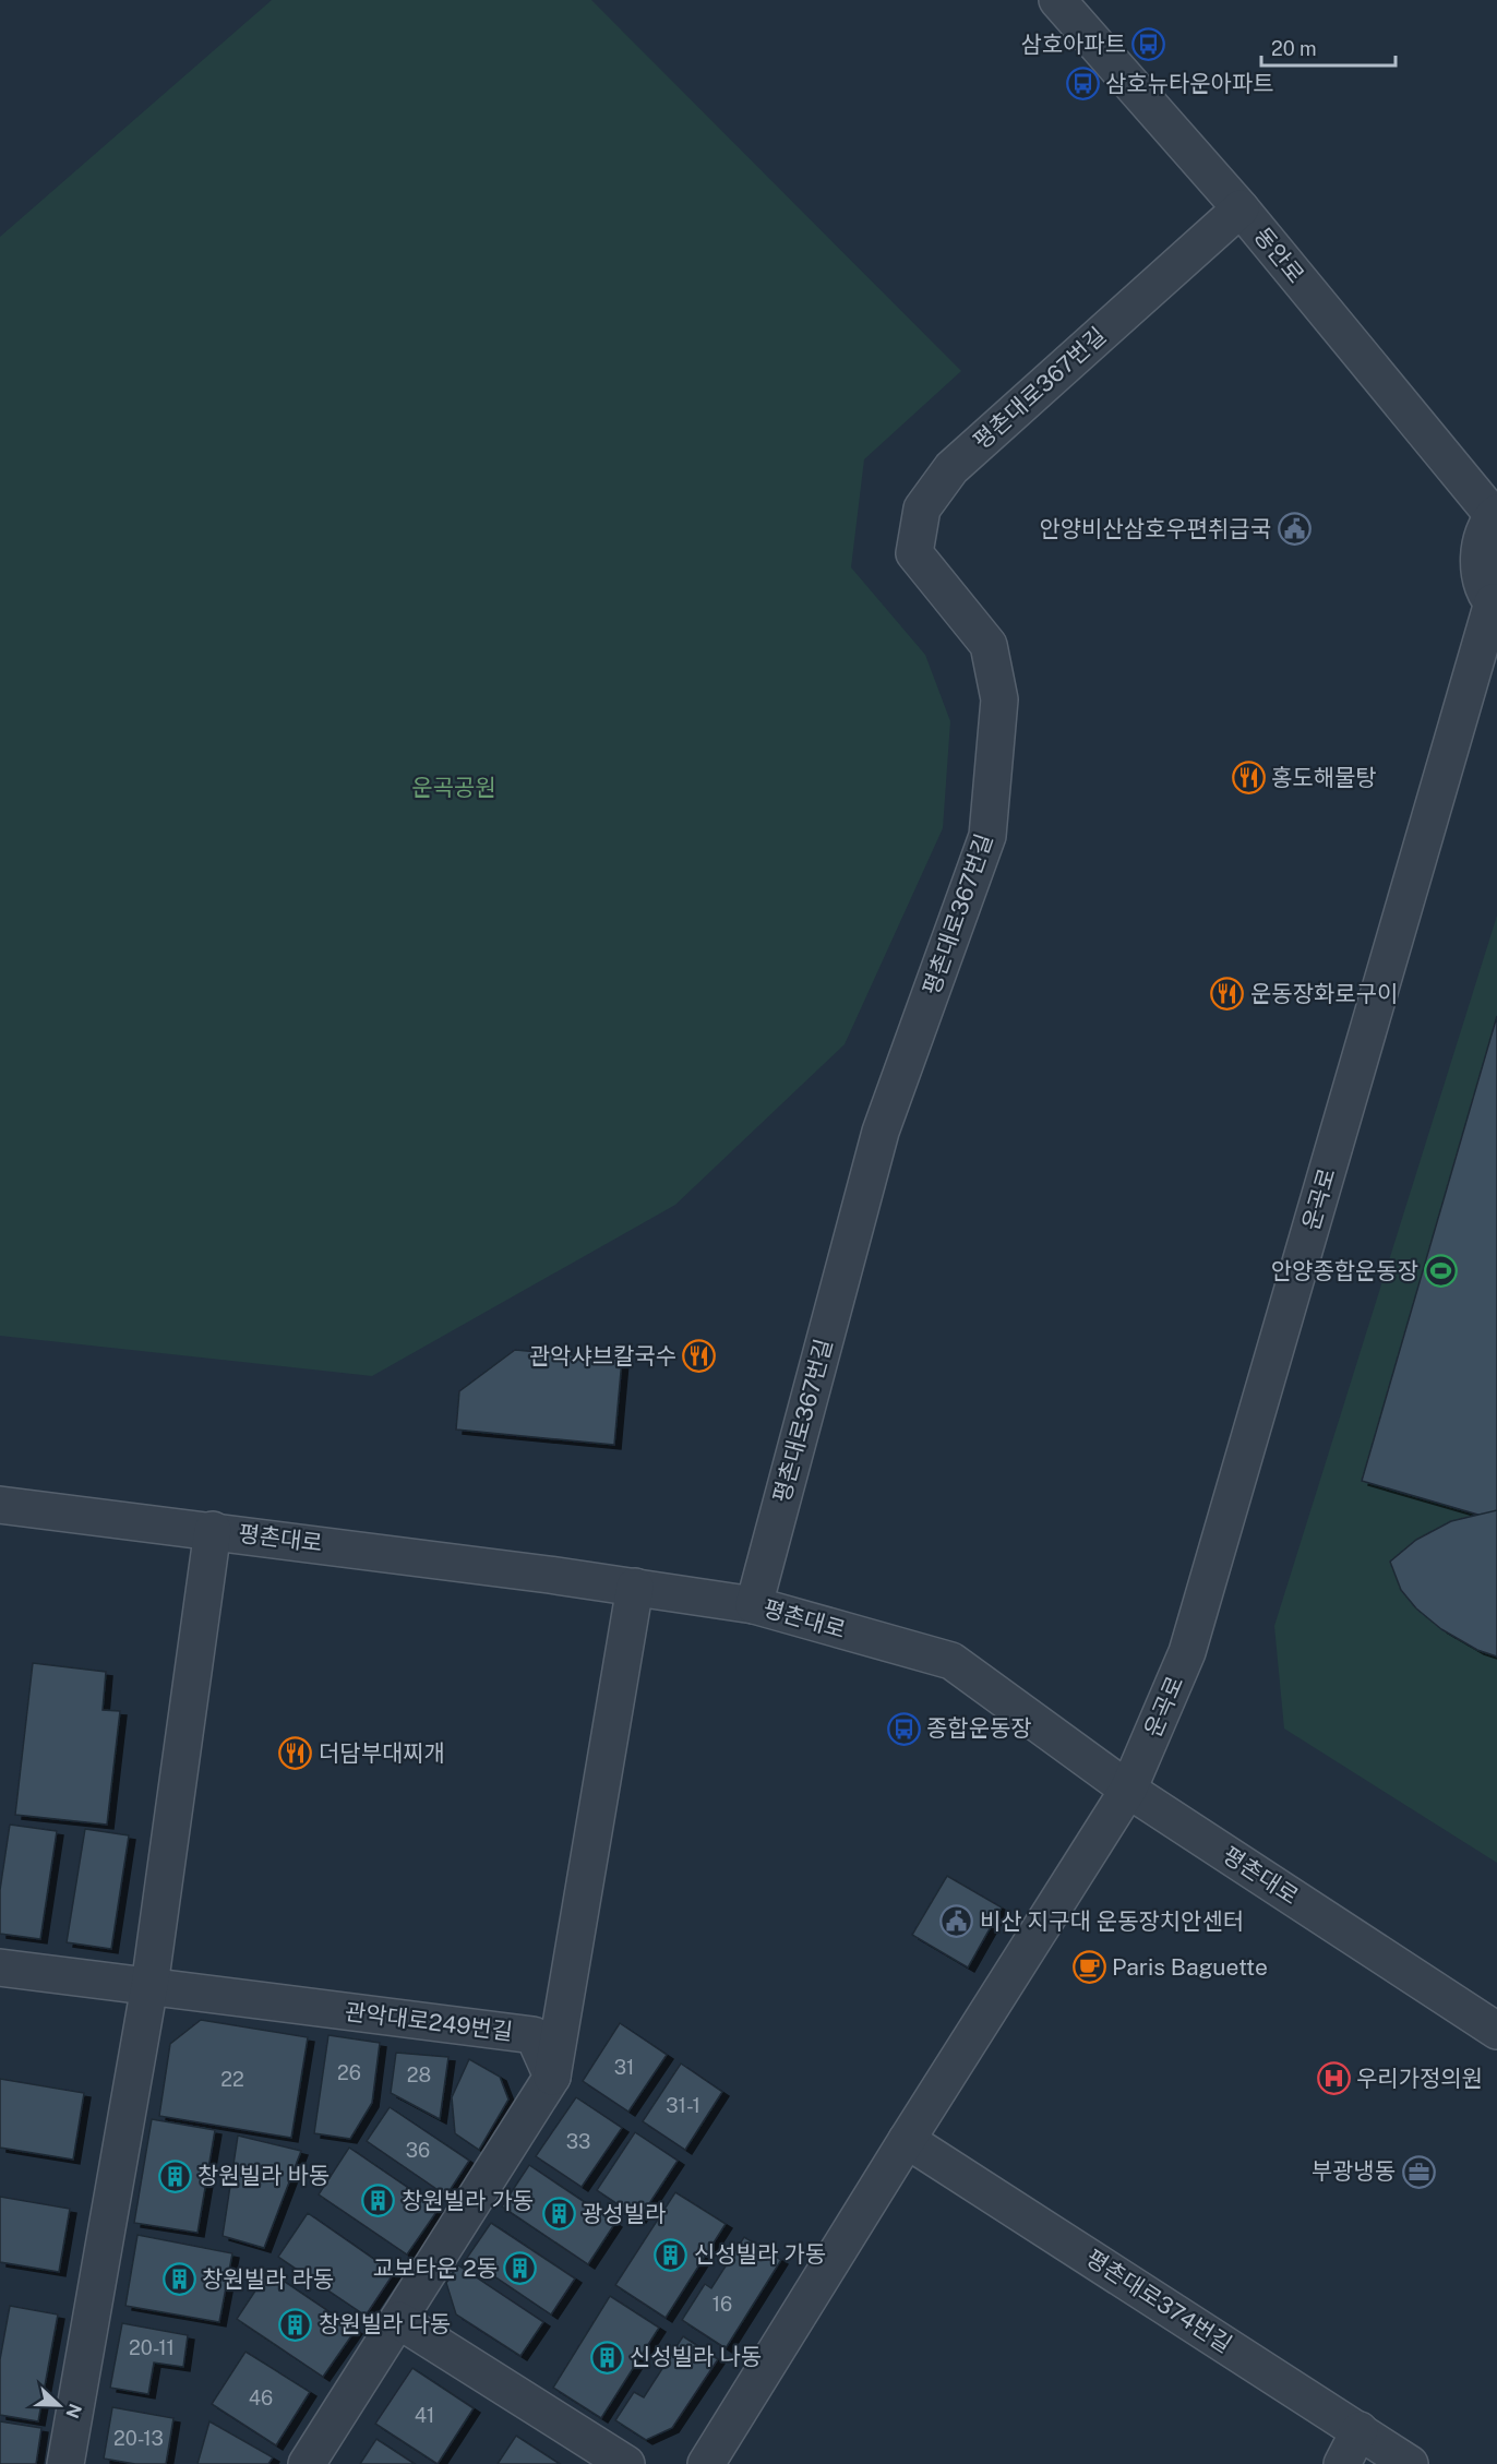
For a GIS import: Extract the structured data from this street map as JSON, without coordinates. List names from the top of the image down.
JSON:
{
  "streets": {
    "street": [
      "동안로",
      "평촌대로367번길",
      "운곡로",
      "평촌대로",
      "관악대로249번길",
      "평촌대로374번길"
    ]
  },
  "crossings": [
    ["동안로", "평촌대로367번길"],
    ["평촌대로367번길", "평촌대로"],
    ["운곡로", "평촌대로"]
  ],
  "parks": ["운곡공원"],
  "places": {
    "bus stop": ["삼호아파트", "삼호뉴타운아파트", "종합운동장"],
    "public building": ["안양비산삼호우편취급국", "비산 지구대 운동장치안센터"],
    "restaurant": [
      "홍도해물탕",
      "운동장화로구이",
      "관악샤브칼국수",
      "더담부대찌개"
    ],
    "sports": ["안양종합운동장"],
    "cafe": ["Paris Baguette"],
    "hospital": ["우리가정의원"],
    "office": ["부광냉동"],
    "building": [
      "창원빌라 바동",
      "창원빌라 가동",
      "광성빌라",
      "신성빌라 가동",
      "교보타운 2동",
      "창원빌라 라동",
      "창원빌라 다동",
      "신성빌라 나동"
    ]
  },
  "house_numbers": [
    "31",
    "26",
    "28",
    "22",
    "31-1",
    "33",
    "36",
    "16",
    "20-11",
    "46",
    "41",
    "20-13"
  ],
  "scale_bar": "20 m",
  "north": "right"
}
